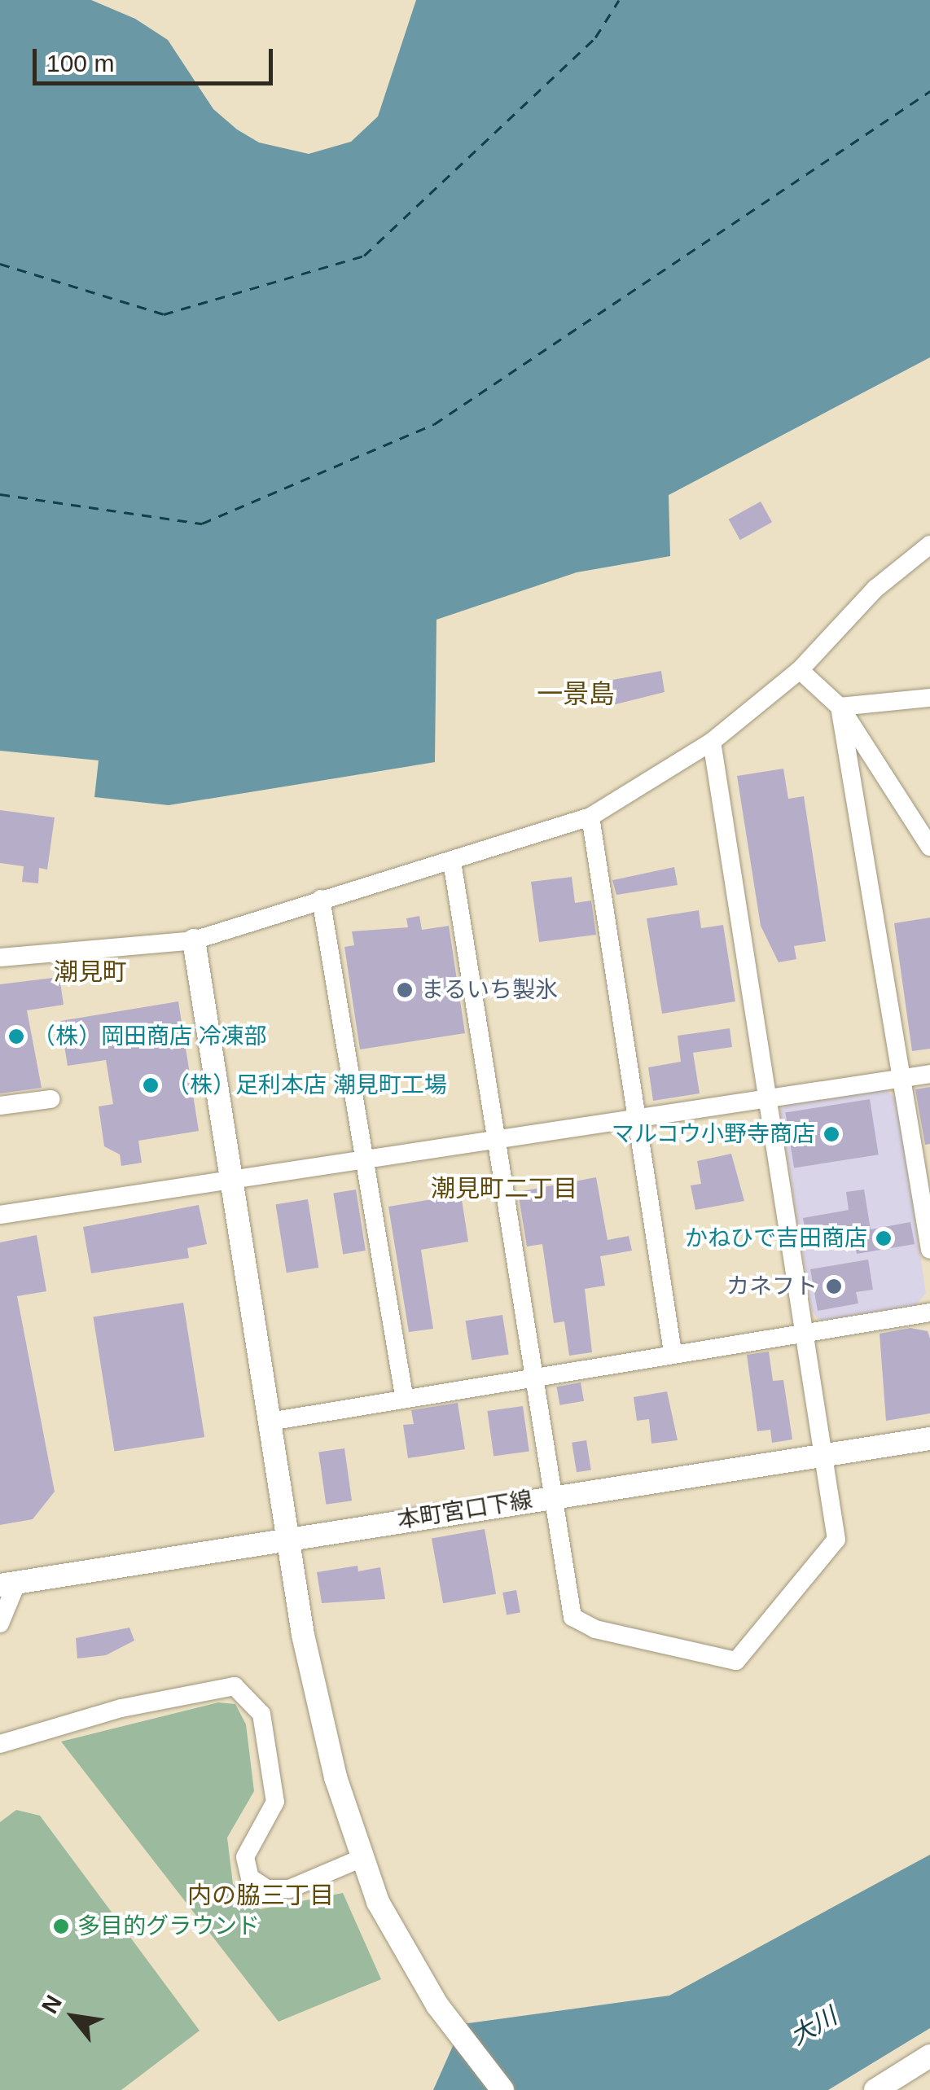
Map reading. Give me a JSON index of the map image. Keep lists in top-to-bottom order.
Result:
{
  "streets": {
    "street": ["本町宮口下線"]
  },
  "districts": [
    "一景島",
    "潮見町",
    "潮見町二丁目",
    "内の脇三丁目"
  ],
  "water": ["大川"],
  "places": [
    "まるいち製氷",
    "（株）岡田商店 冷凍部",
    "（株）足利本店 潮見町工場",
    "マルコウ小野寺商店",
    "かねひで吉田商店",
    "カネフト",
    "多目的グラウンド"
  ],
  "scale_bar": "100 m",
  "north": "top left"
}
